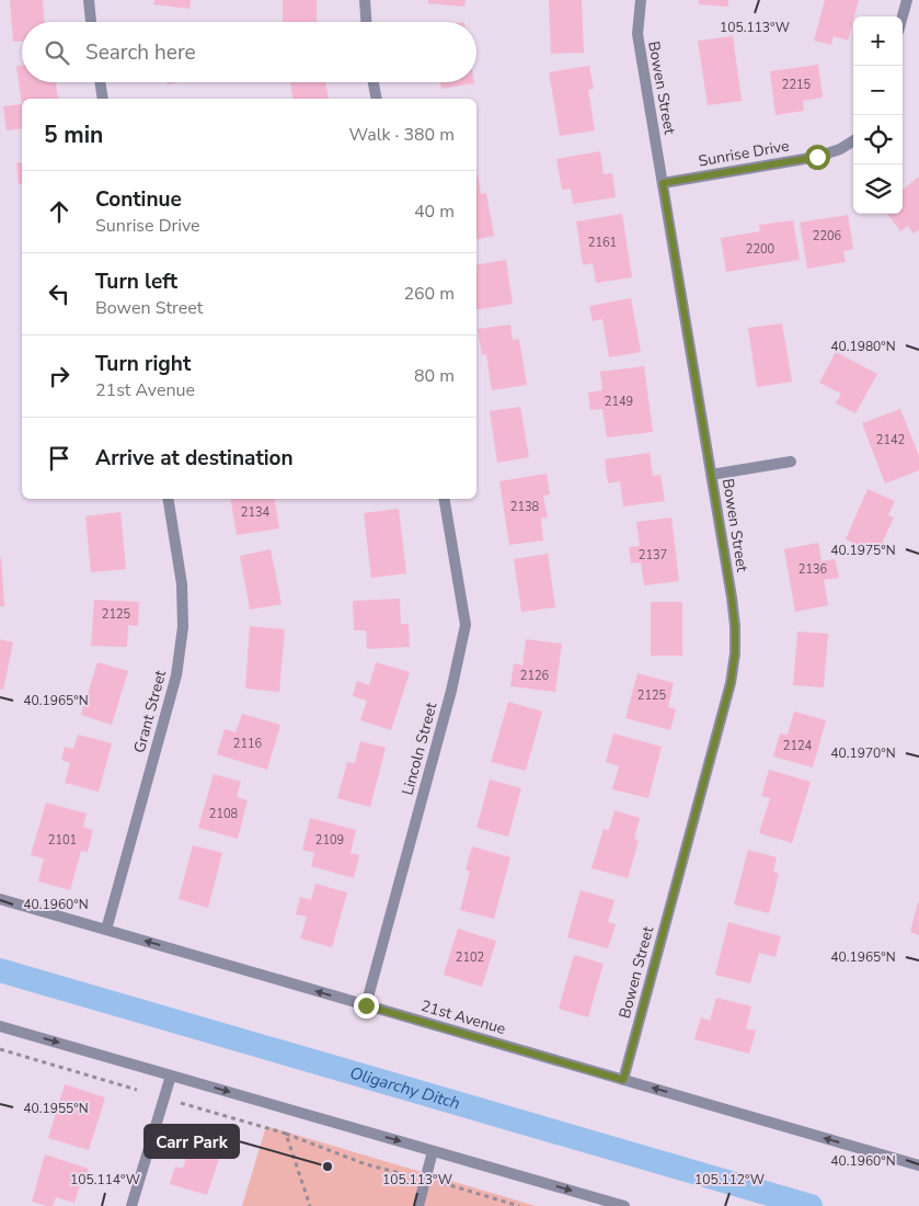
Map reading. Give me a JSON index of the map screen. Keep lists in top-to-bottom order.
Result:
{
  "streets": {
    "street": [
      "Bowen Street",
      "Sunrise Drive",
      "Grant Street",
      "Lincoln Street",
      "21st Avenue"
    ]
  },
  "crossings": [
    ["Bowen Street", "Sunrise Drive"],
    ["Bowen Street", "21st Avenue"],
    ["Grant Street", "21st Avenue"],
    ["Lincoln Street", "21st Avenue"]
  ],
  "one_way": ["21st Avenue"],
  "water": ["Oligarchy Ditch"],
  "places": ["Carr Park"],
  "house_numbers": [
    "2215",
    "2206",
    "2161",
    "2200",
    "2149",
    "2142",
    "2138",
    "2134",
    "2137",
    "2136",
    "2125",
    "2126",
    "2125",
    "2116",
    "2124",
    "2108",
    "2101",
    "2109",
    "2102"
  ],
  "page": {
    "map_buttons": ["+", "−"],
    "search": "Search here",
    "heading": ["5 min", "Walk · 380 m"],
    "list": [
      ["Continue", "Sunrise Drive", "40 m"],
      ["Turn left", "Bowen Street", "260 m"],
      ["Turn right", "21st Avenue", "80 m"],
      "Arrive at destination"
    ]
  },
  "coordinates": [
    "105.113°W",
    "40.1980°N",
    "40.1975°N",
    "40.1965°N",
    "40.1970°N",
    "40.1960°N",
    "40.1955°N",
    "105.114°W",
    "105.112°W"
  ]
}
